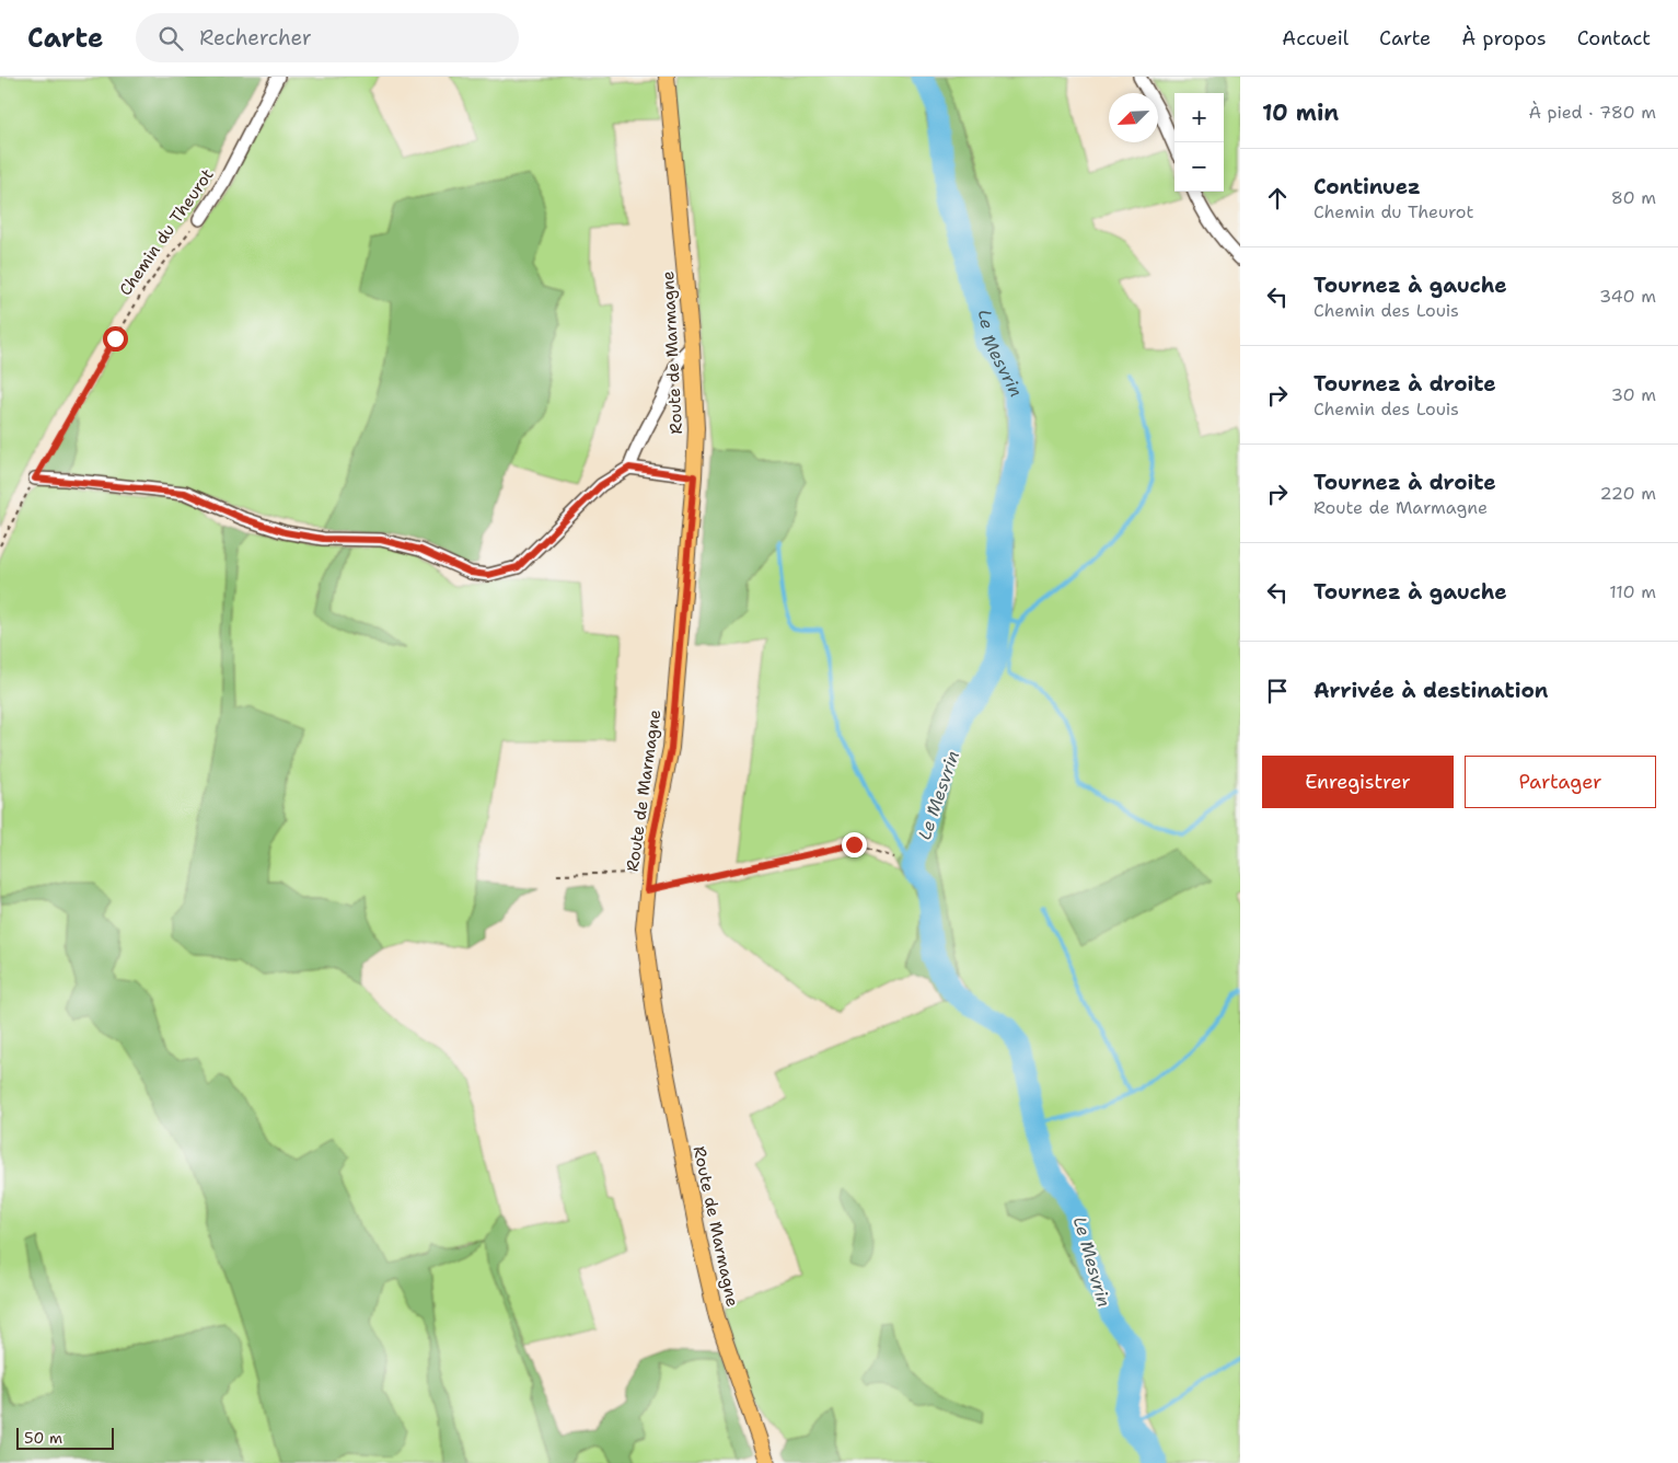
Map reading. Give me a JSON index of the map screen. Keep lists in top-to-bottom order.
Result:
{
  "streets": {
    "main road": ["Route de Marmagne"],
    "street": ["Chemin du Theurot"]
  },
  "water": ["Le Mesvrin"],
  "scale_bar": "50 m",
  "north": "bottom left",
  "page": {
    "header": "Carte",
    "search": "Rechercher",
    "nav": [
      "Accueil",
      "Carte",
      "À propos",
      "Contact"
    ],
    "heading": ["10 min", "À pied · 780 m"],
    "map_buttons": ["+", "−"],
    "list": [
      ["Continuez", "Chemin du Theurot", "80 m"],
      ["Tournez à gauche", "Chemin des Louis", "340 m"],
      ["Tournez à droite", "Chemin des Louis", "30 m"],
      ["Tournez à droite", "Route de Marmagne", "220 m"],
      ["Tournez à gauche", "110 m"],
      "Arrivée à destination"
    ],
    "buttons": ["Enregistrer", "Partager"],
    "scale": "50 m"
  }
}
